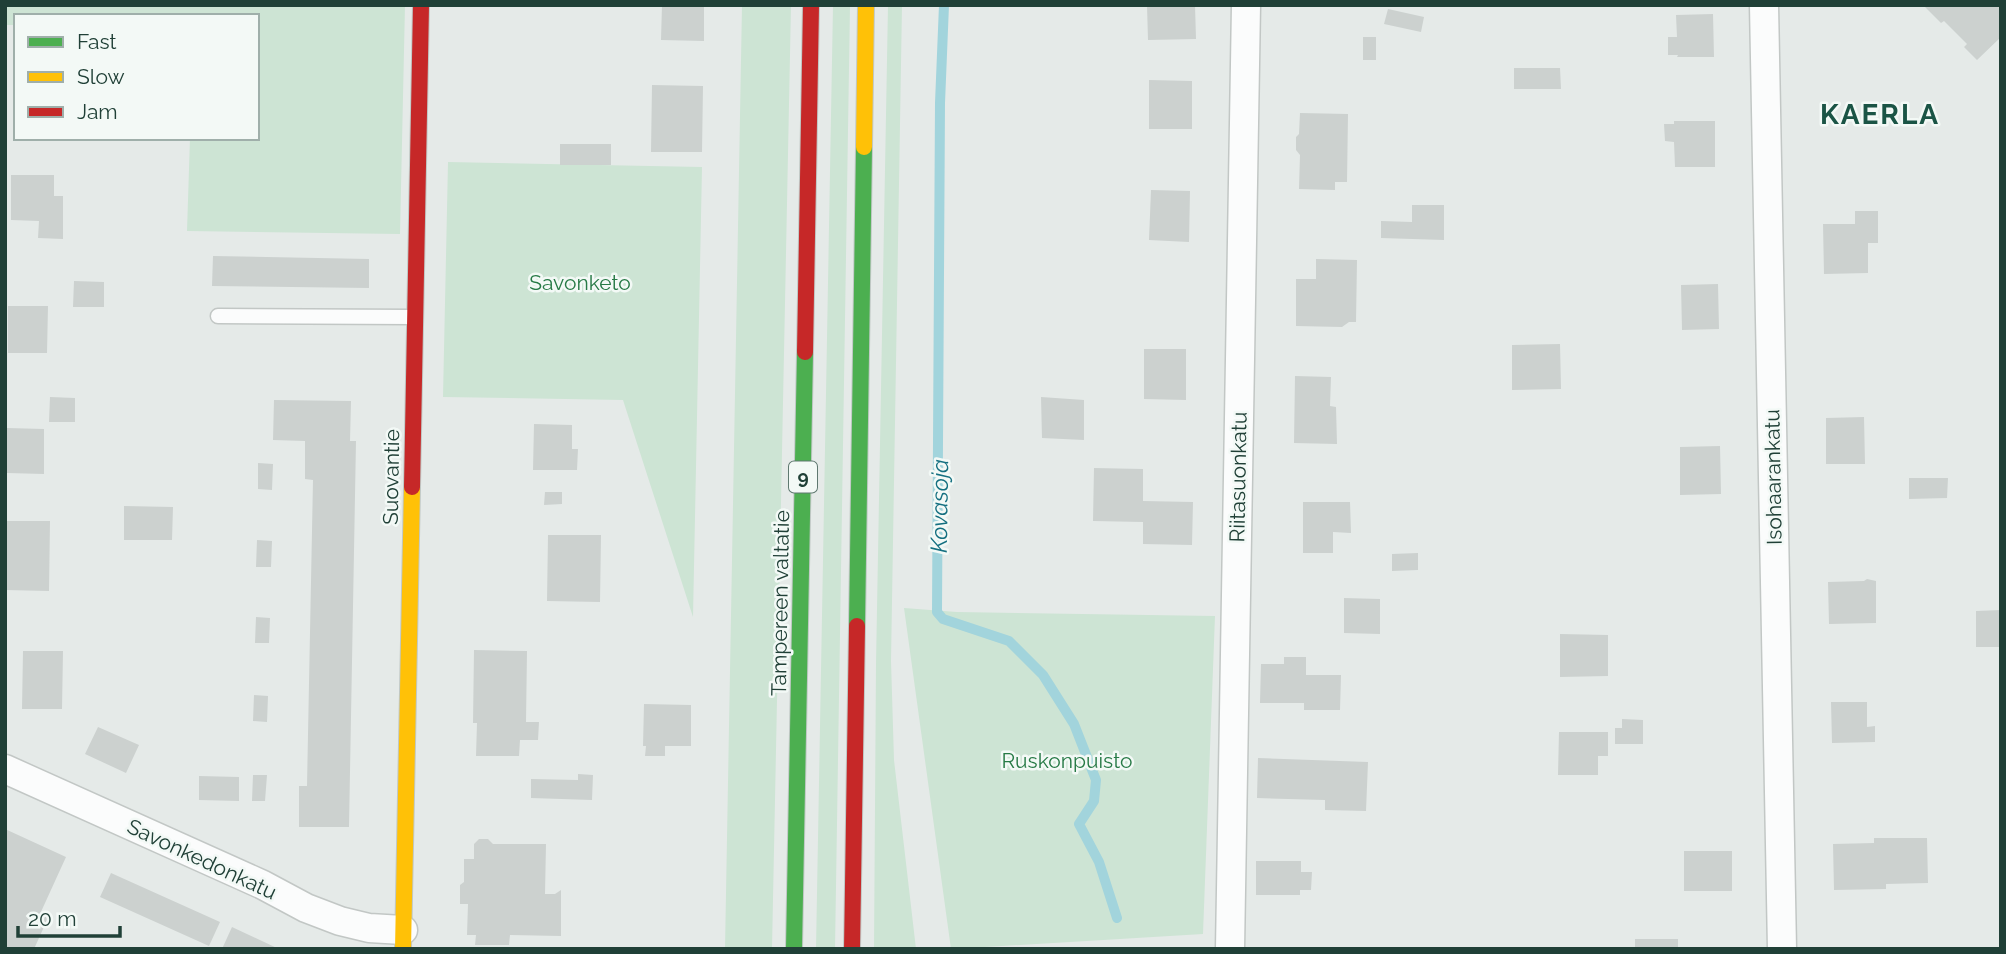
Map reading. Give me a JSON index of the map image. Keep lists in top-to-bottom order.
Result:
{
  "streets": {
    "main road": ["Suovantie", "9", "Tampereen valtatie"],
    "street": ["Riitasuonkatu", "Isohaarankatu", "Savonkedonkatu"]
  },
  "crossings": [
    ["Suovantie", "Savonkedonkatu"]
  ],
  "districts": ["KAERLA"],
  "water": ["Kovasoja"],
  "parks": ["Savonketo", "Ruskonpuisto"],
  "legend": ["Fast", "Slow", "Jam"],
  "scale_bar": "20 m"
}
